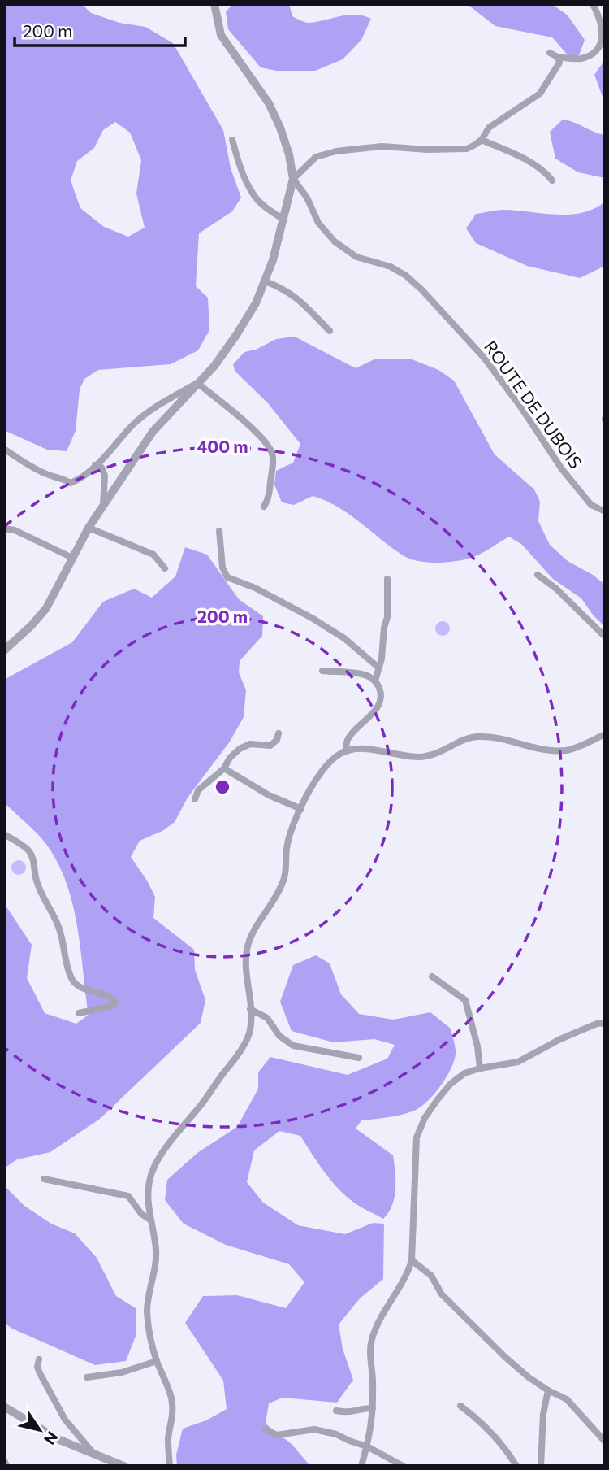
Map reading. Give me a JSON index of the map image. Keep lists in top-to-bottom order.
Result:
{
  "streets": {
    "street": ["ROUTE DE DUBOIS"]
  },
  "scale_bar": "200 m",
  "north": "bottom right",
  "rings": ["400 m", "200 m"]
}
